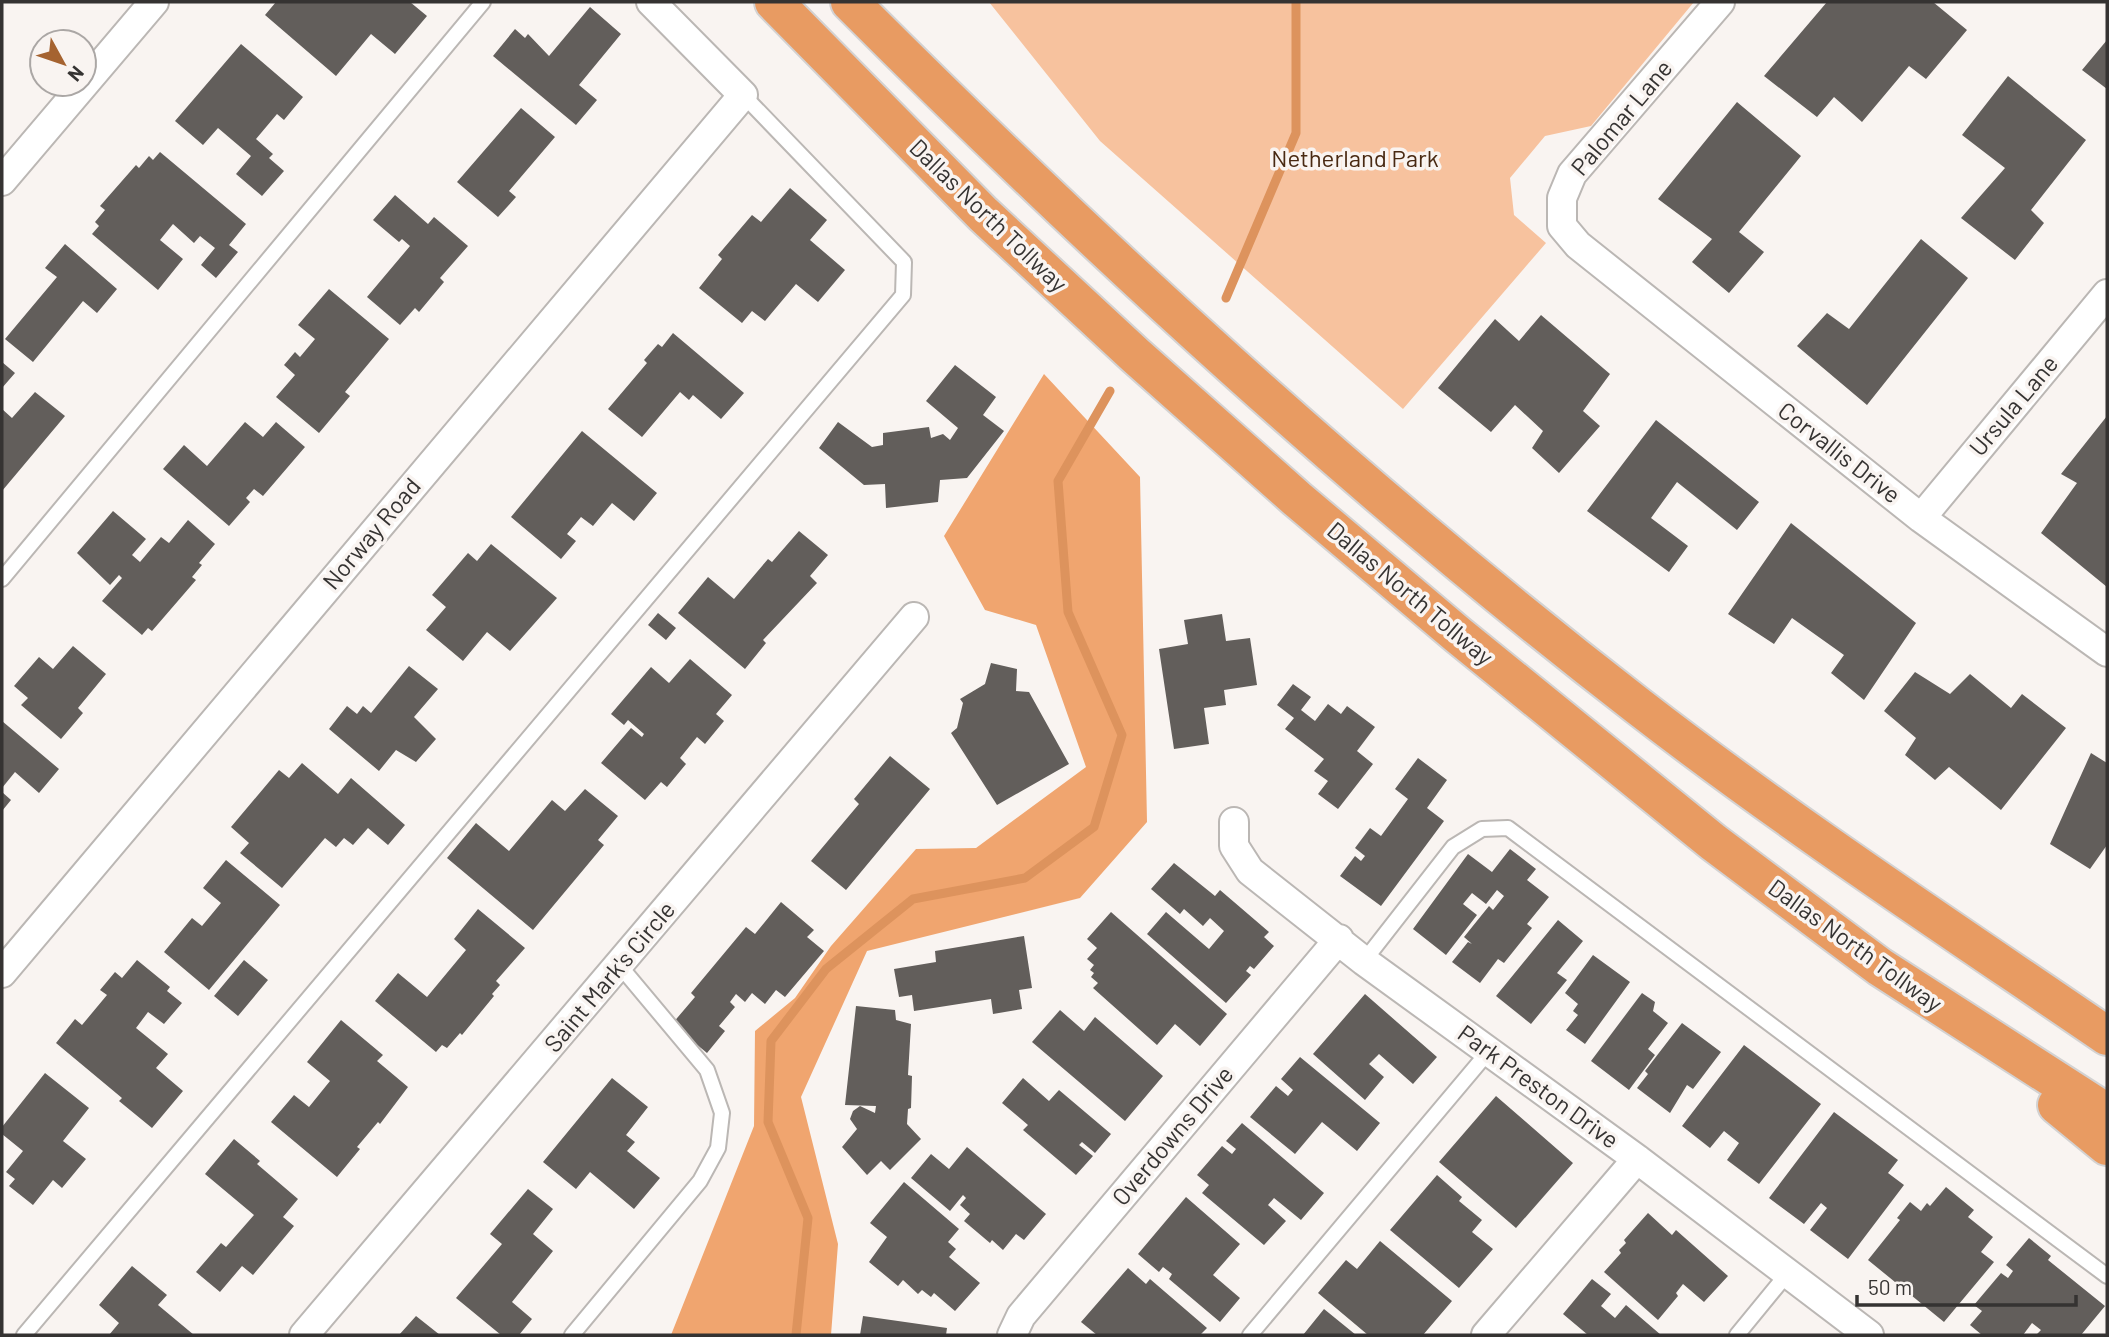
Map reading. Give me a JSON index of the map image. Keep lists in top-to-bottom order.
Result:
{
  "streets": {
    "highway": ["Dallas North Tollway"],
    "street": [
      "Palomar Lane",
      "Ursula Lane",
      "Corvallis Drive",
      "Norway Road",
      "Saint Mark's Circle",
      "Park Preston Drive",
      "Overdowns Drive"
    ]
  },
  "crossings": [
    ["Palomar Lane", "Corvallis Drive"],
    ["Ursula Lane", "Corvallis Drive"],
    ["Park Preston Drive", "Overdowns Drive"]
  ],
  "parks": ["Netherland Park"],
  "scale_bar": "50 m",
  "north": "bottom right"
}
